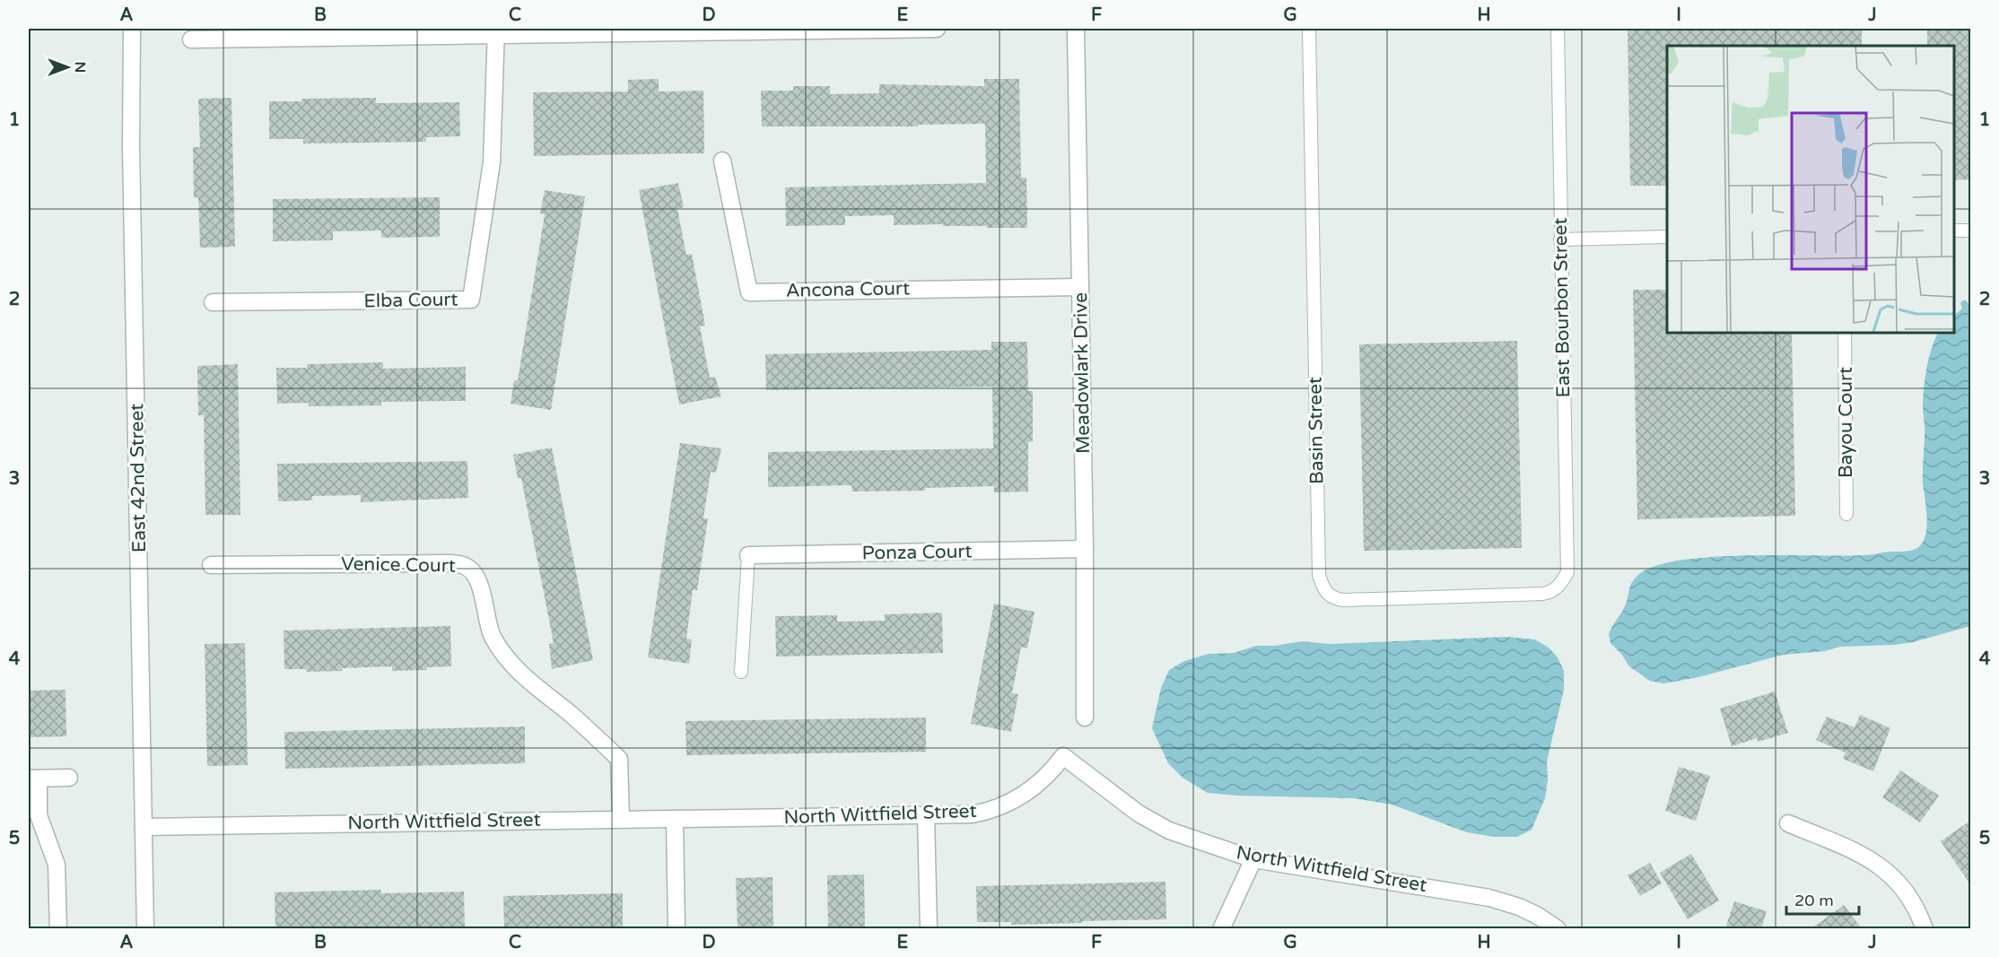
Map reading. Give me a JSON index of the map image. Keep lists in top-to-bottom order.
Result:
{
  "streets": {
    "street": [
      "Ancona Court",
      "Elba Court",
      "Meadowlark Drive",
      "East 42nd Street",
      "Ponza Court",
      "Venice Court",
      "North Wittfield Street"
    ],
    "lane": ["East Bourbon Street", "Bayou Court", "Basin Street"]
  },
  "crossings": [
    ["Ancona Court", "Meadowlark Drive"],
    ["East Bourbon Street", "Basin Street"],
    ["Meadowlark Drive", "Ponza Court"],
    ["East 42nd Street", "North Wittfield Street"],
    ["Venice Court", "North Wittfield Street"]
  ],
  "scale_bar": "20 m",
  "north": "right",
  "grid": {
    "columns": [
      "A",
      "B",
      "C",
      "D",
      "E",
      "F",
      "G",
      "H",
      "I",
      "J"
    ],
    "rows": [
      "1",
      "2",
      "3",
      "4",
      "5"
    ]
  }
}
